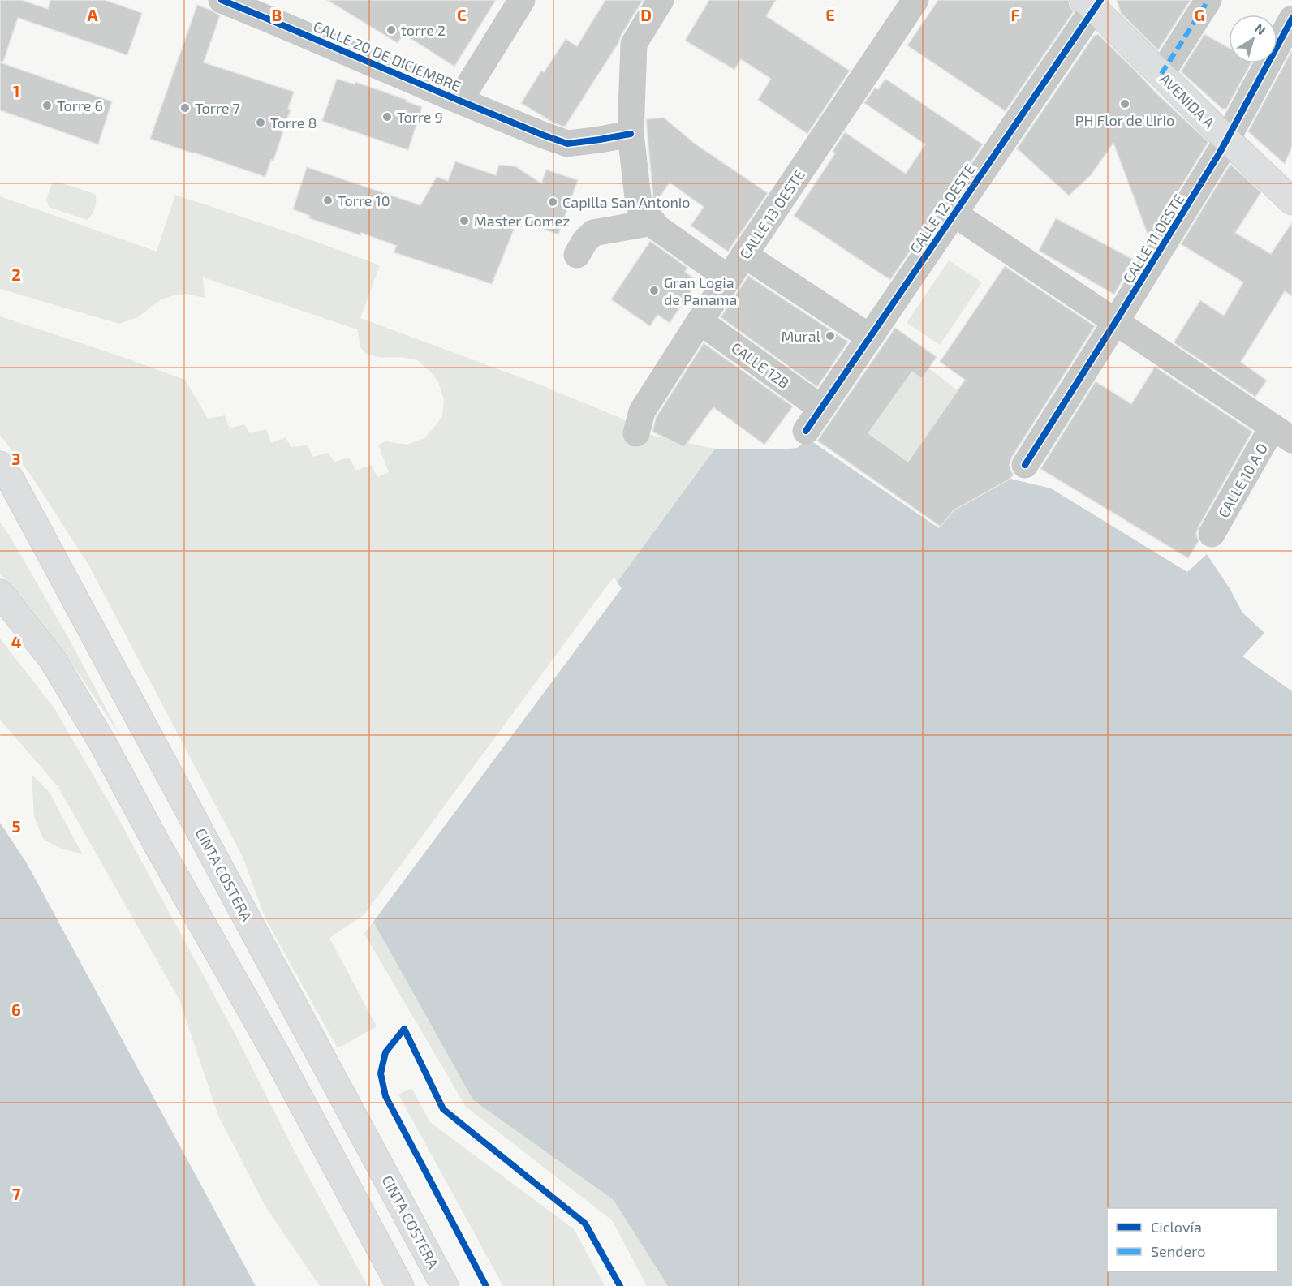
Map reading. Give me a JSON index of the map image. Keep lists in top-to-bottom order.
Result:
{
  "streets": {
    "main road": ["AVENIDA A", "CINTA COSTERA"],
    "street": [
      "CALLE 20 DE DICIEMBRE",
      "CALLE 12 OESTE",
      "CALLE 13 OESTE",
      "CALLE 11 OESTE",
      "CALLE 12B",
      "CALLE 10 A O"
    ]
  },
  "crossings": [
    ["AVENIDA A", "CALLE 12 OESTE"],
    ["AVENIDA A", "CALLE 11 OESTE"],
    ["CALLE 12 OESTE", "CALLE 12B"],
    ["CALLE 13 OESTE", "CALLE 12B"]
  ],
  "places": [
    "torre 2",
    "PH Flor de Lirio",
    "Torre 6",
    "Torre 7",
    "Torre 9",
    "Torre 8",
    "Torre 10",
    "Capilla San Antonio",
    "Master Gomez",
    "Gran Logia de Panama",
    "Mural"
  ],
  "legend": ["Ciclovía", "Sendero"],
  "north": "top right",
  "grid": {
    "columns": [
      "A",
      "B",
      "C",
      "D",
      "E",
      "F",
      "G"
    ],
    "rows": [
      "1",
      "2",
      "3",
      "4",
      "5",
      "6",
      "7"
    ]
  }
}
